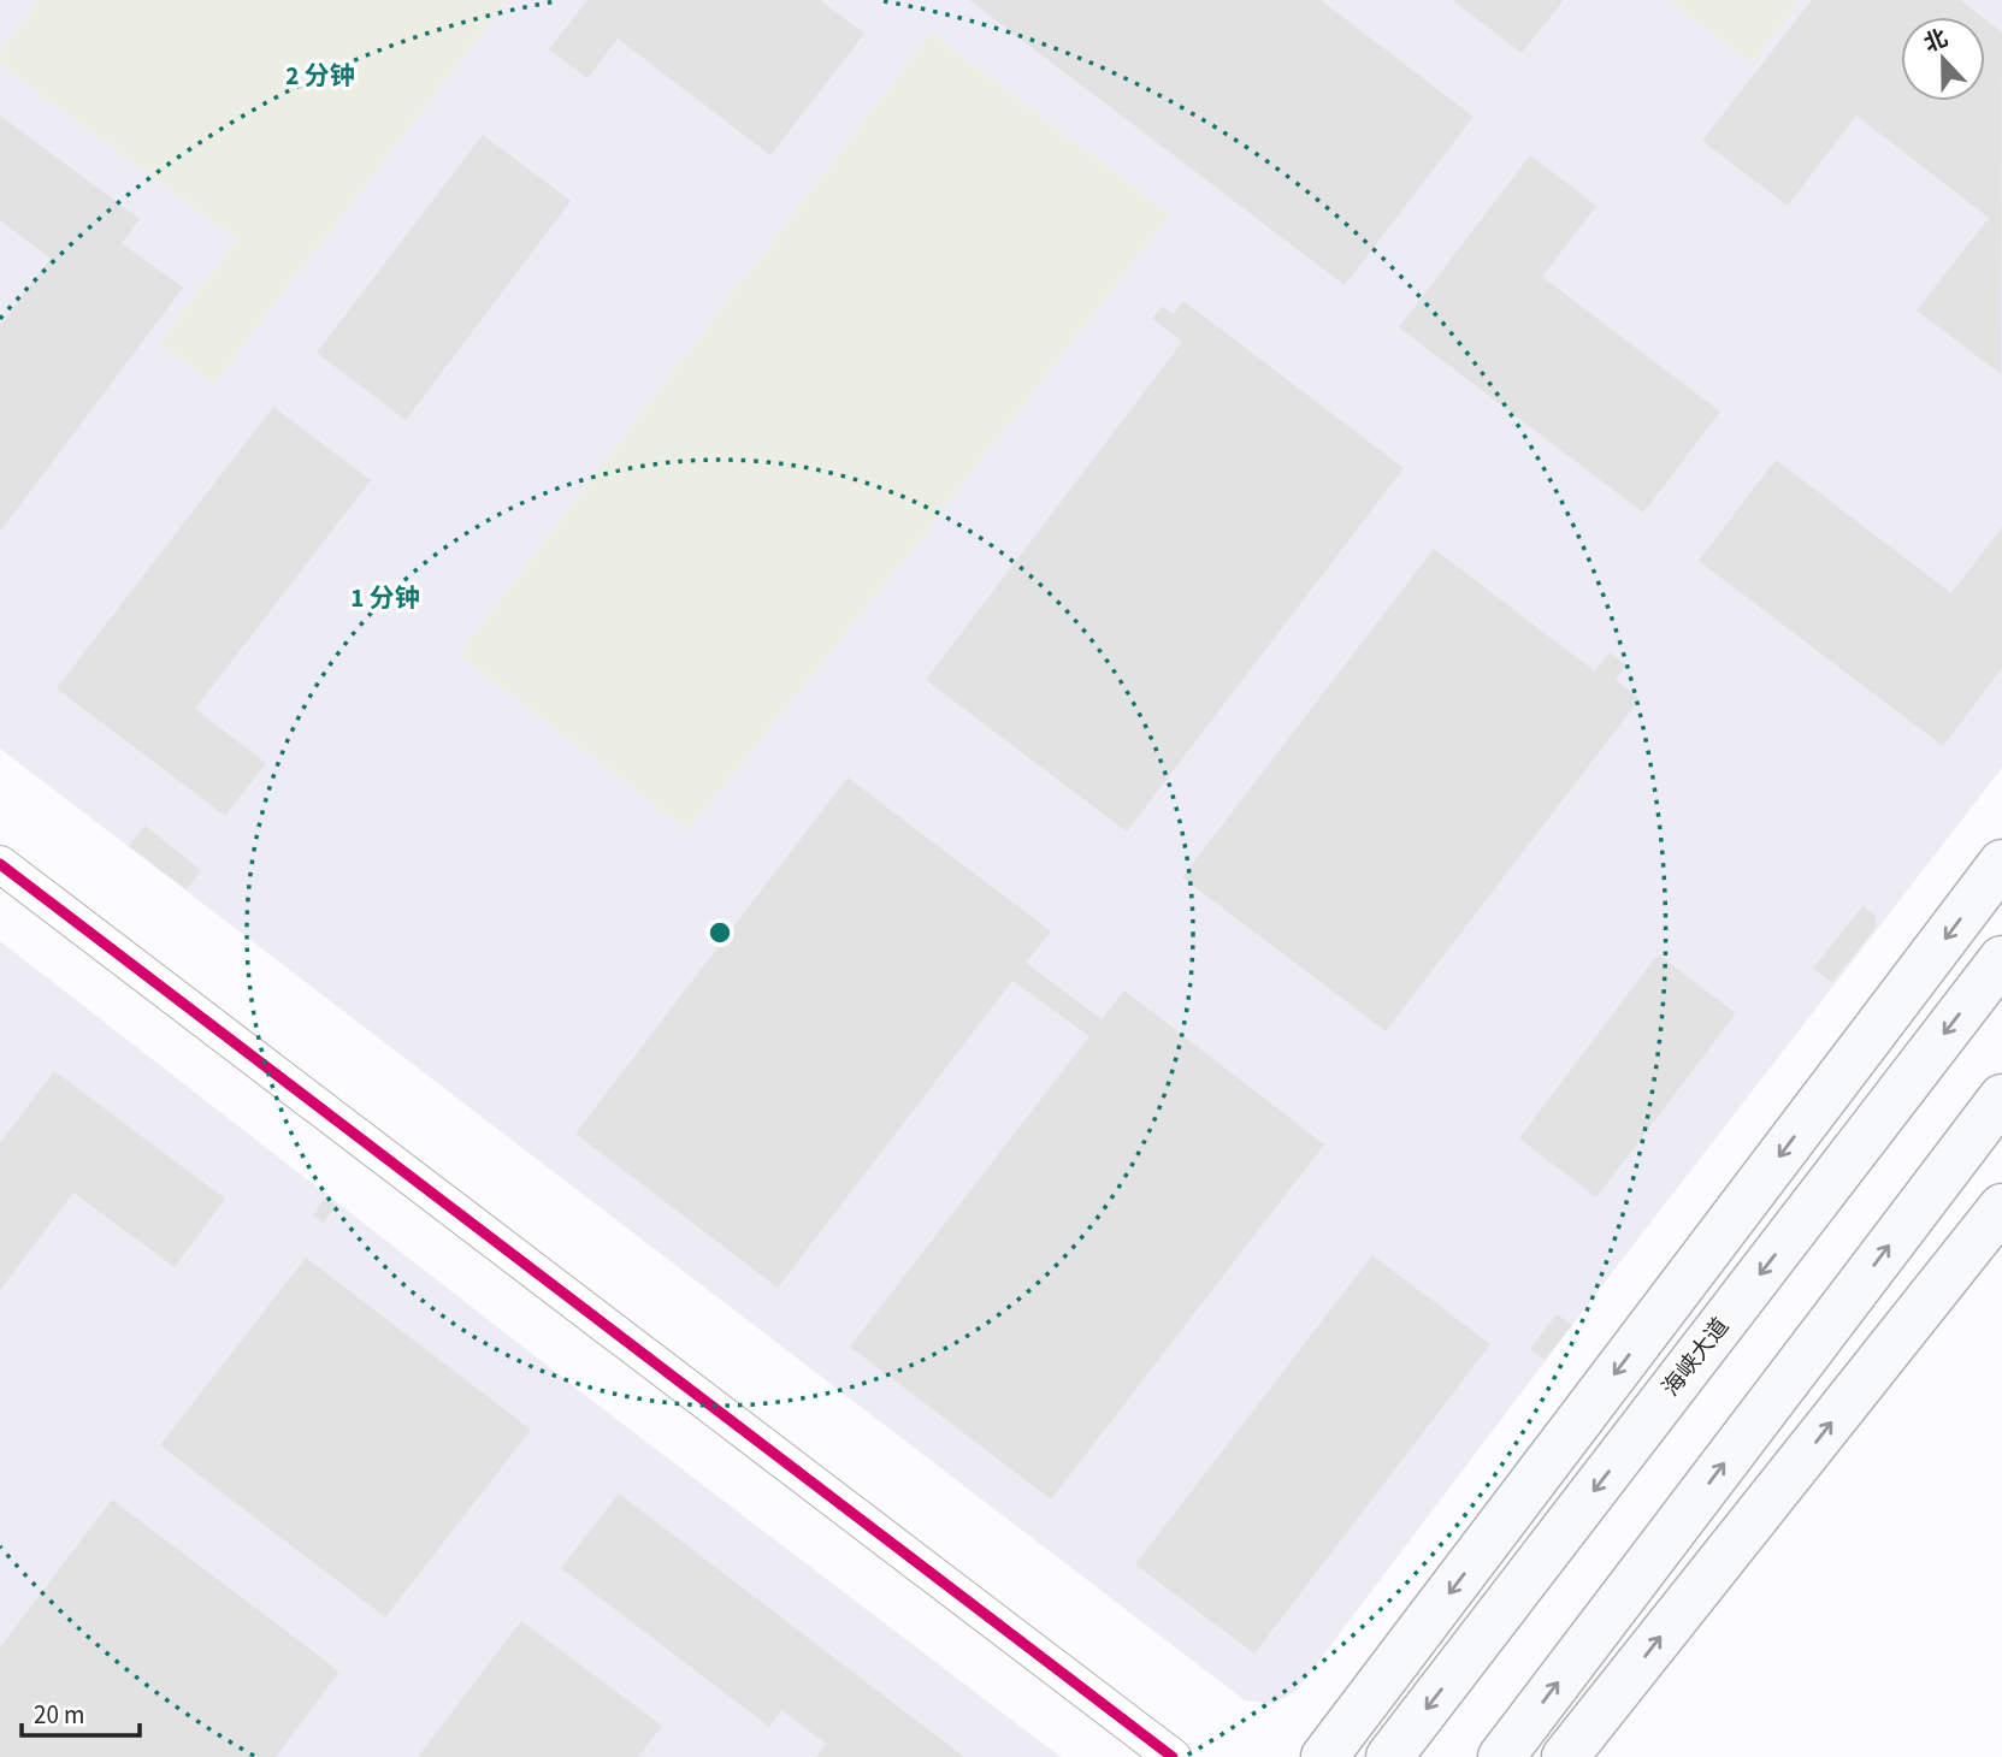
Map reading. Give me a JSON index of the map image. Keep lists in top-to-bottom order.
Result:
{
  "streets": {
    "main road": ["海峡大道"]
  },
  "scale_bar": "20 m",
  "north": "top",
  "rings": ["2 分钟", "1 分钟"]
}
